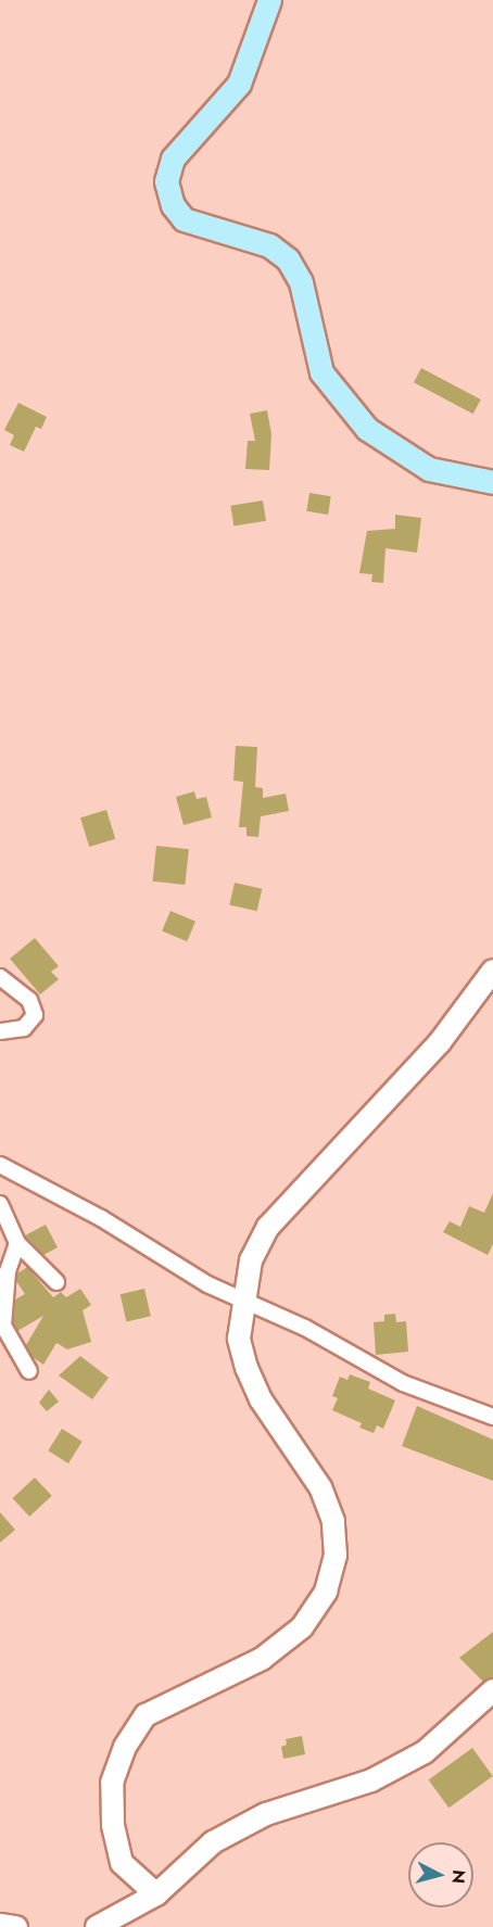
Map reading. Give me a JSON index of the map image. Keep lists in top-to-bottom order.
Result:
{
  "north": "right"
}
